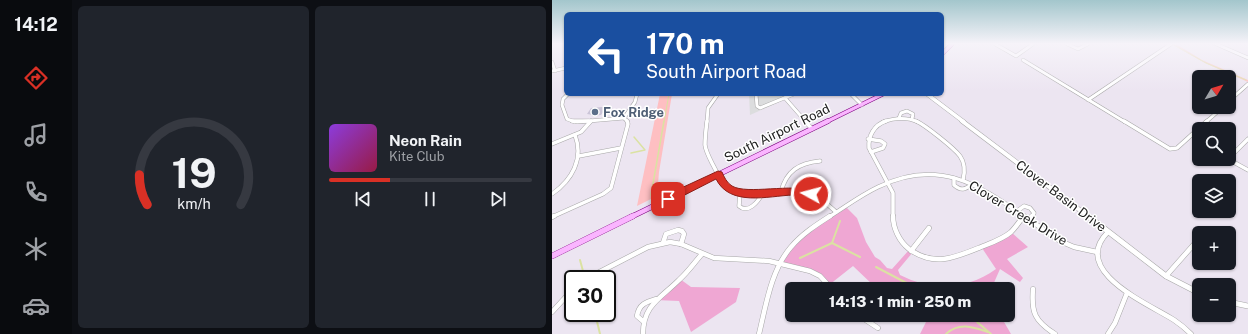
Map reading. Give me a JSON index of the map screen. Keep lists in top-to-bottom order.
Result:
{
  "streets": {
    "main road": ["South Airport Road"],
    "street": ["Clover Basin Drive", "Clover Creek Drive"]
  },
  "places": ["Fox Ridge"],
  "north": "top right",
  "page": {
    "tabs": "14:12",
    "turn": ["170 m", "South Airport Road"],
    "map_buttons": ["+", "−"],
    "song": ["Neon Rain", "Kite Club"],
    "limit": "30",
    "trip": "14:13 · 1 min · 250 m",
    "gauge": ["19", "km/h"]
  }
}
